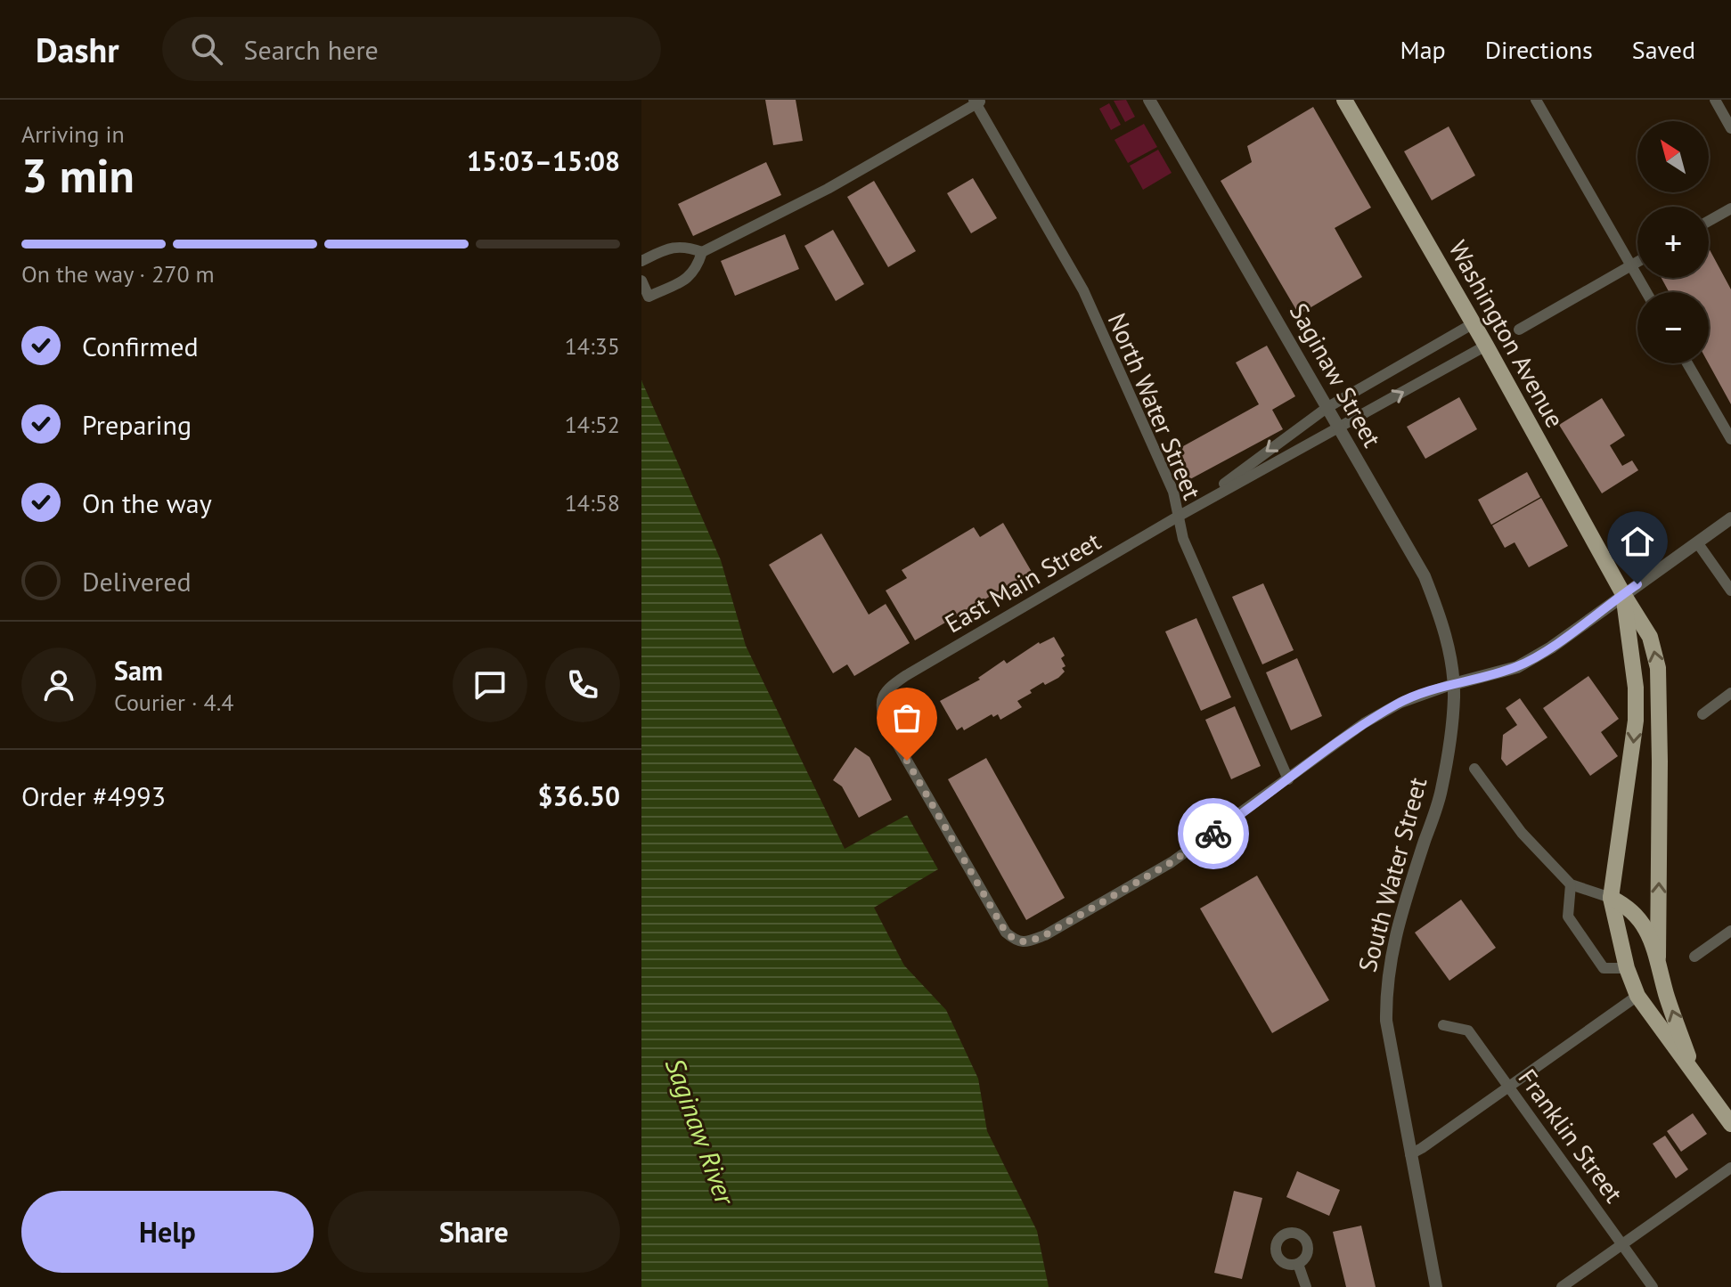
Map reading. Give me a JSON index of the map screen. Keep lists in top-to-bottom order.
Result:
{
  "streets": {
    "main road": ["Washington Avenue"],
    "street": [
      "Saginaw Street",
      "North Water Street",
      "East Main Street",
      "South Water Street",
      "Franklin Street"
    ]
  },
  "crossings": [
    ["Washington Avenue", "East Main Street"],
    ["Saginaw Street", "East Main Street"],
    ["Saginaw Street", "South Water Street"],
    ["North Water Street", "East Main Street"]
  ],
  "water": ["Saginaw River"],
  "north": "top left",
  "page": {
    "header": "Dashr",
    "search": "Search here",
    "nav": ["Map", "Directions", "Saved"],
    "heading": ["3 min", "Arriving in", "15:03–15:08"],
    "panel": [
      "Sam",
      "Courier · 4.4",
      "Order #4993",
      "$36.50"
    ],
    "map_buttons": ["+", "−"],
    "bar": "On the way · 270 m",
    "list": [
      ["Confirmed", "14:35"],
      ["Preparing", "14:52"],
      ["On the way", "14:58"],
      "Delivered"
    ],
    "buttons": ["Help", "Share"]
  }
}
